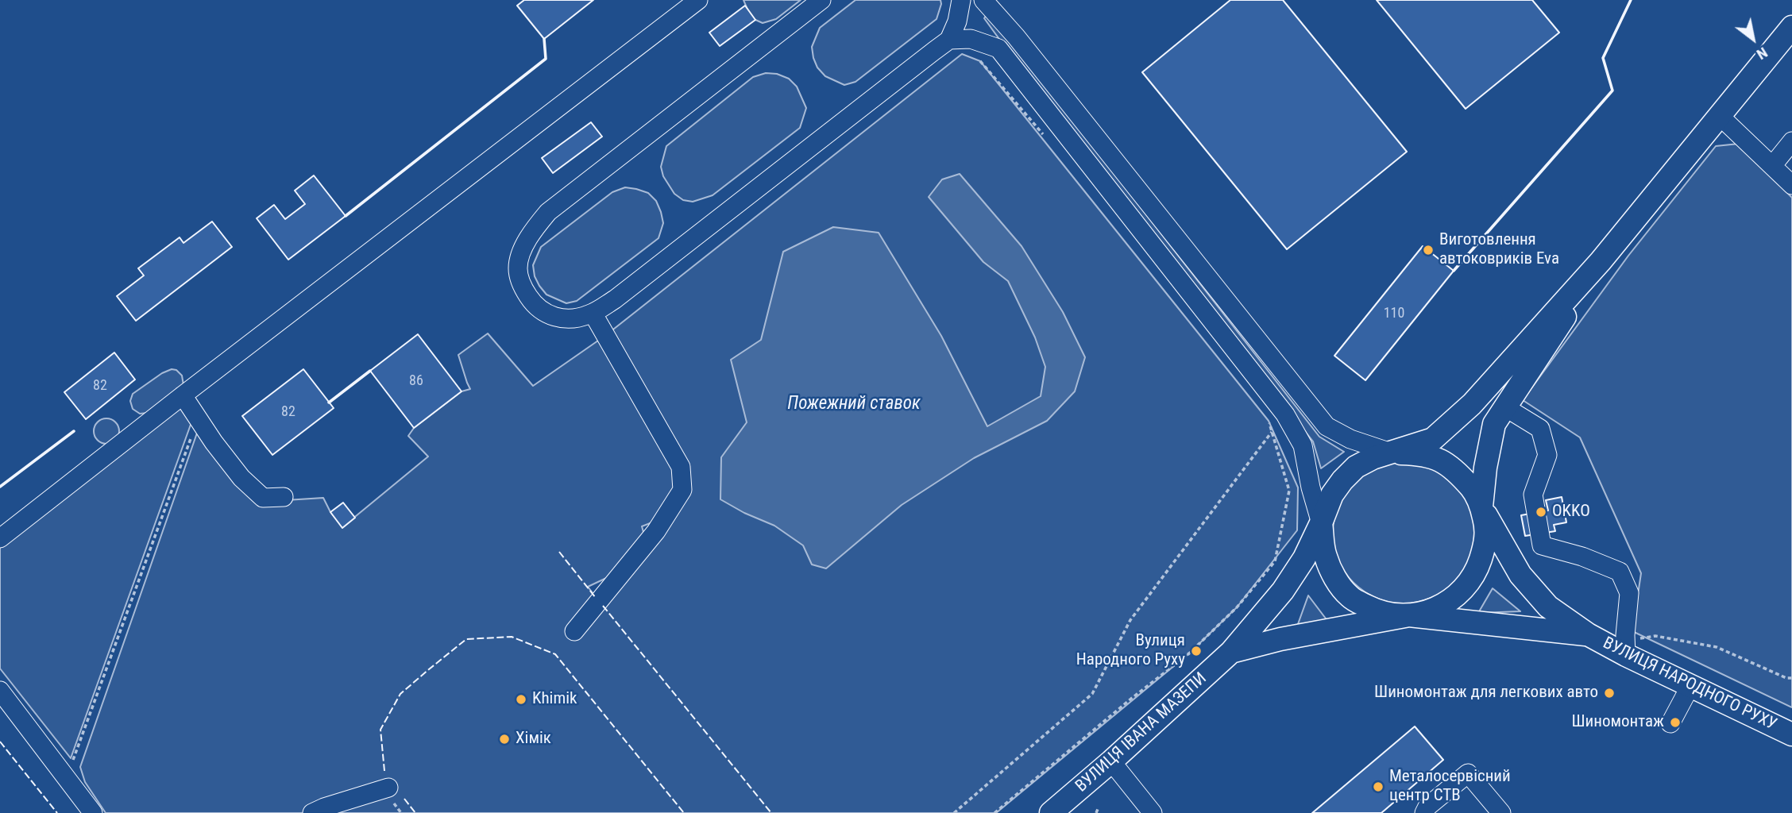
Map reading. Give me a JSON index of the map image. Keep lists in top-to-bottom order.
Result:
{
  "streets": {
    "main road": ["ВУЛИЦЯ НАРОДНОГО РУХУ", "ВУЛИЦЯ ІВАНА МАЗЕПИ"]
  },
  "crossings": [
    ["ВУЛИЦЯ НАРОДНОГО РУХУ", "ВУЛИЦЯ ІВАНА МАЗЕПИ"]
  ],
  "water": ["Пожежний ставок"],
  "places": [
    "Виготовлення автоковриків Eva",
    "OKKO",
    "Вулиця Народного Руху",
    "Шиномонтаж для легкових авто",
    "Khimik",
    "Шиномонтаж",
    "Хімік",
    "Металосервісний центр СТВ"
  ],
  "house_numbers": [
    "110",
    "86",
    "82",
    "82"
  ],
  "north": "bottom right"
}
